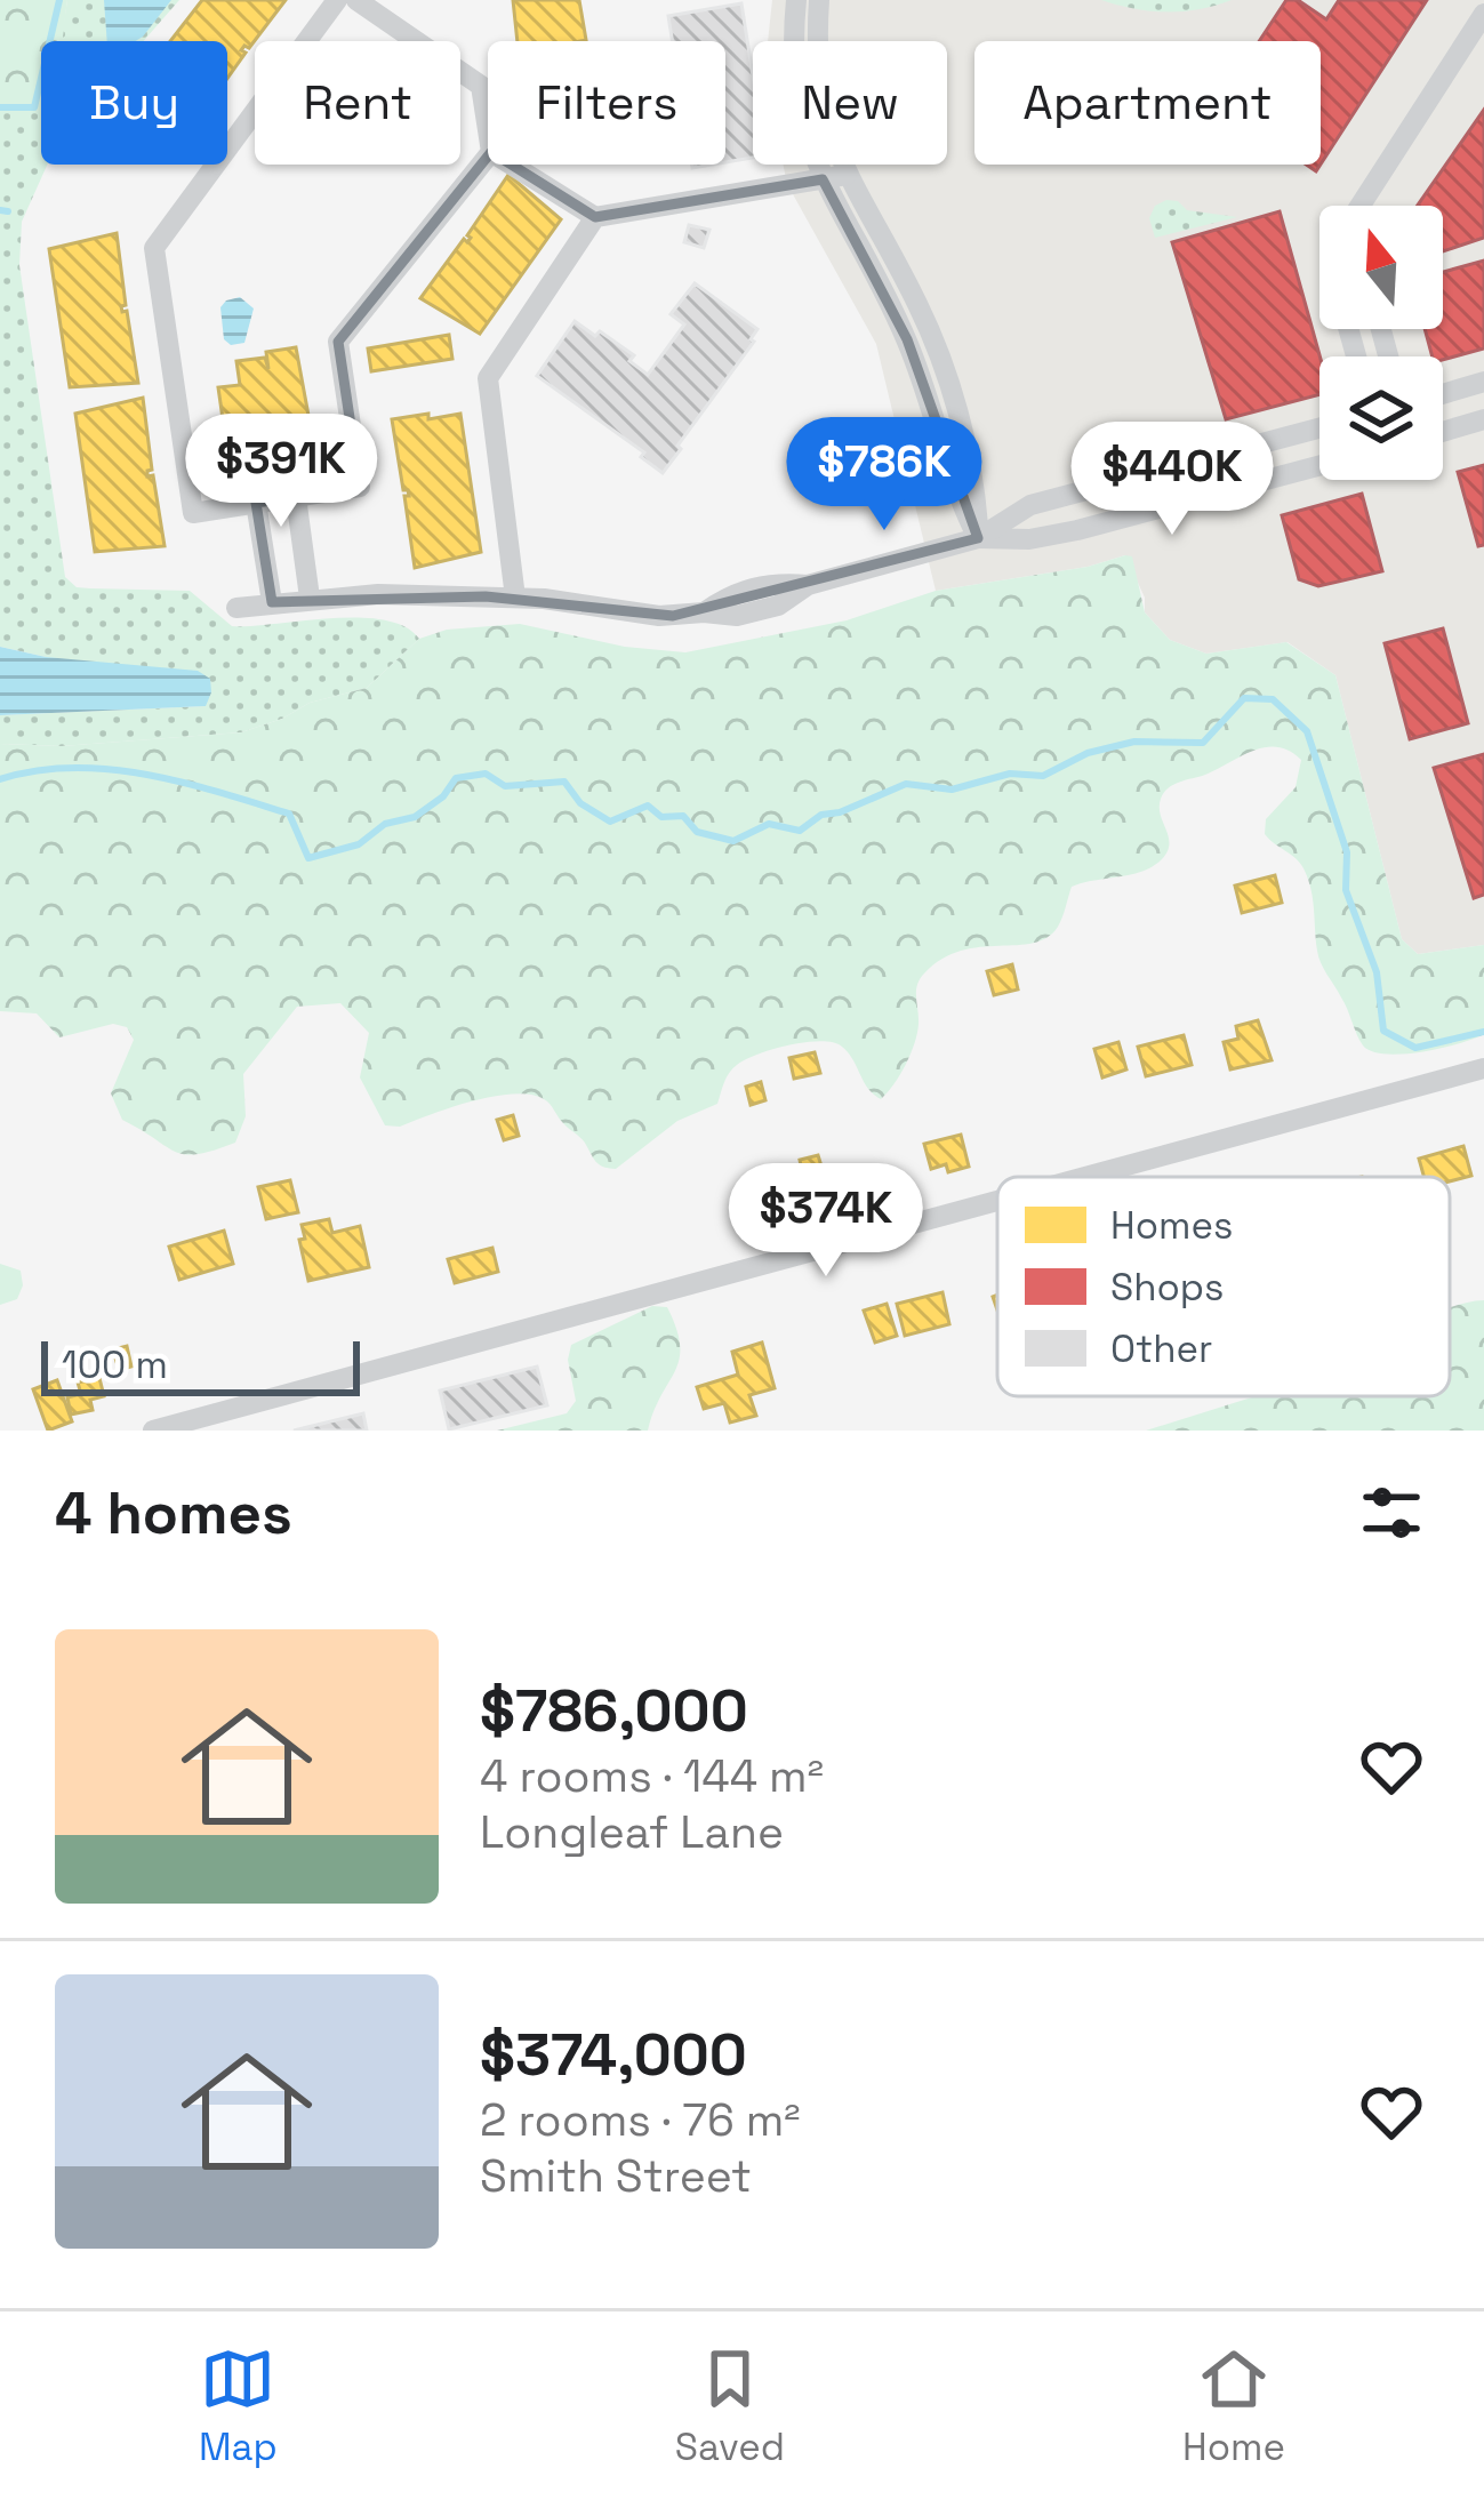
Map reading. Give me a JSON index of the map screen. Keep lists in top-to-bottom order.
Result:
{
  "legend": ["Homes", "Shops", "Other"],
  "scale_bar": "100 m",
  "north": "top",
  "page": {
    "chip": [
      "Buy",
      "Rent",
      "Filters",
      "New",
      "Apartment"
    ],
    "price": [
      "$391K",
      "$786K",
      "$440K",
      "$374K"
    ],
    "scale": "100 m",
    "heading": "4 homes",
    "list": [
      {
        "name": "$786,000",
        "note": "4 rooms · 144 m² · Longleaf Lane"
      },
      {
        "name": "$374,000",
        "note": "2 rooms · 76 m² · Smith Street"
      }
    ],
    "tabs": ["Map", "Saved", "Home"]
  }
}
